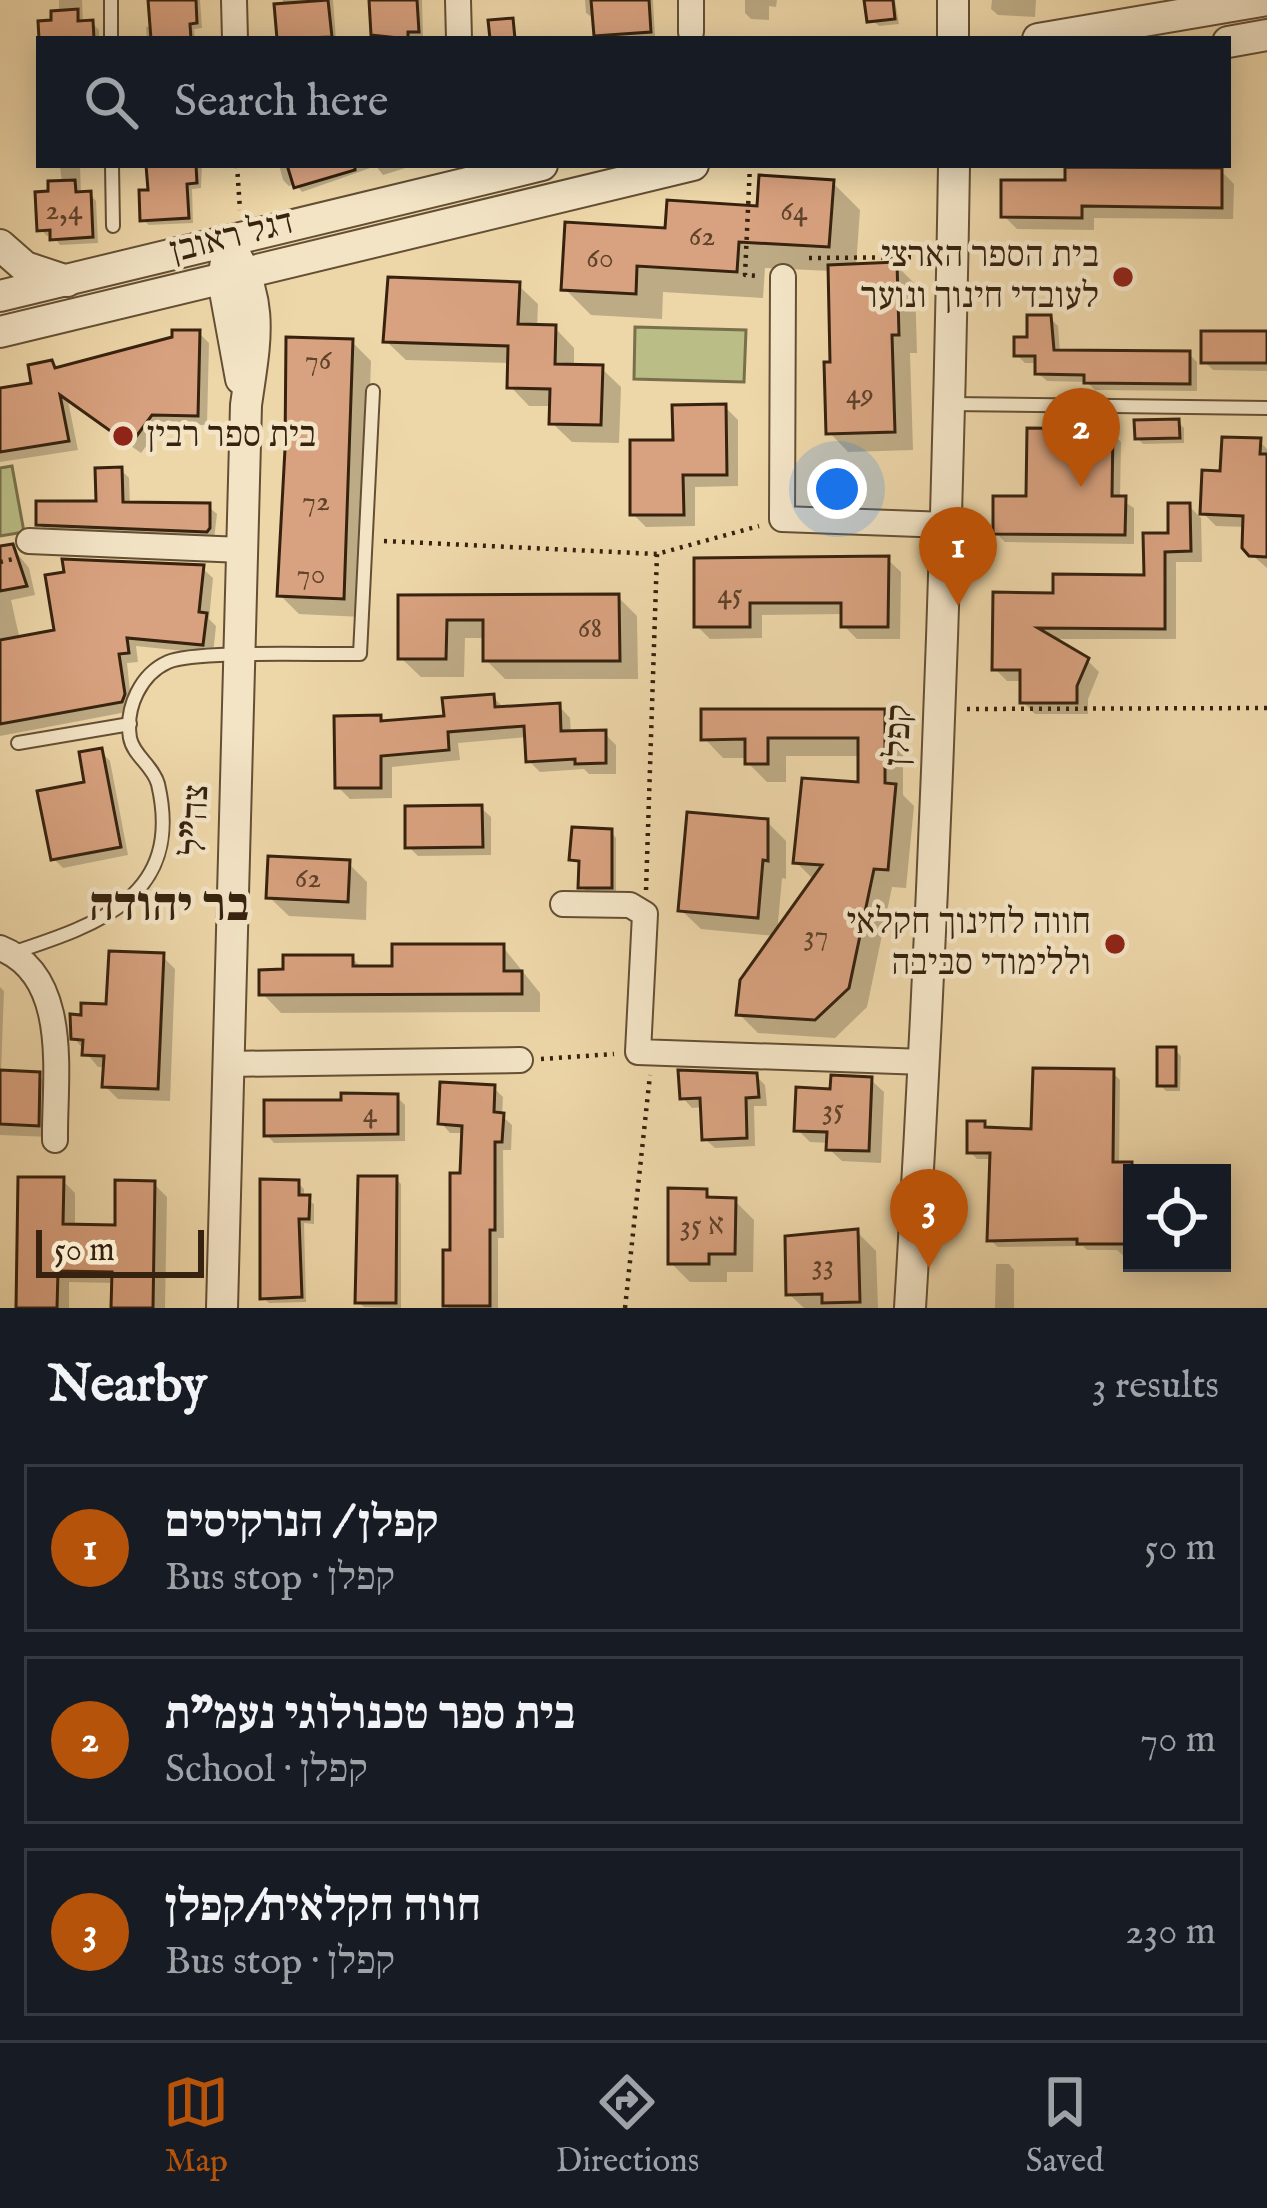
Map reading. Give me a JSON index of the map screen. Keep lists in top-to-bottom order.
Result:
{
  "streets": {
    "street": ["דגל ראובן", "קפלן", "צה\"ל"]
  },
  "crossings": [
    ["דגל ראובן", "צה\"ל"]
  ],
  "districts": ["בר יהודה"],
  "places": ["בית הספר הארצי לעובדי חינוך ונוער", "בית ספר רבין", "חווה לחינוך חקלאי וללימודי סביבה"],
  "house_numbers": [
    "2,4",
    "64",
    "62",
    "60",
    "76",
    "49",
    "72",
    "70",
    "45",
    "68",
    "62",
    "37",
    "35",
    "4",
    "35 א",
    "33"
  ],
  "scale_bar": "50 m",
  "page": {
    "search": "Search here",
    "pins": ["2", "1", "3"],
    "scale": "50 m",
    "heading": ["Nearby", "3 results"],
    "list": [
      {
        "mark": "1",
        "name": "קפלן / הנרקיסים",
        "note": "Bus stop · קפלן",
        "value": "50 m"
      },
      {
        "mark": "2",
        "name": "בית ספר טכנולוגי נעמ\"ת",
        "note": "School · קפלן",
        "value": "70 m"
      },
      {
        "mark": "3",
        "name": "חווה חקלאית/קפלן",
        "note": "Bus stop · קפלן",
        "value": "230 m"
      }
    ],
    "nav": ["Map", "Directions", "Saved"]
  }
}
